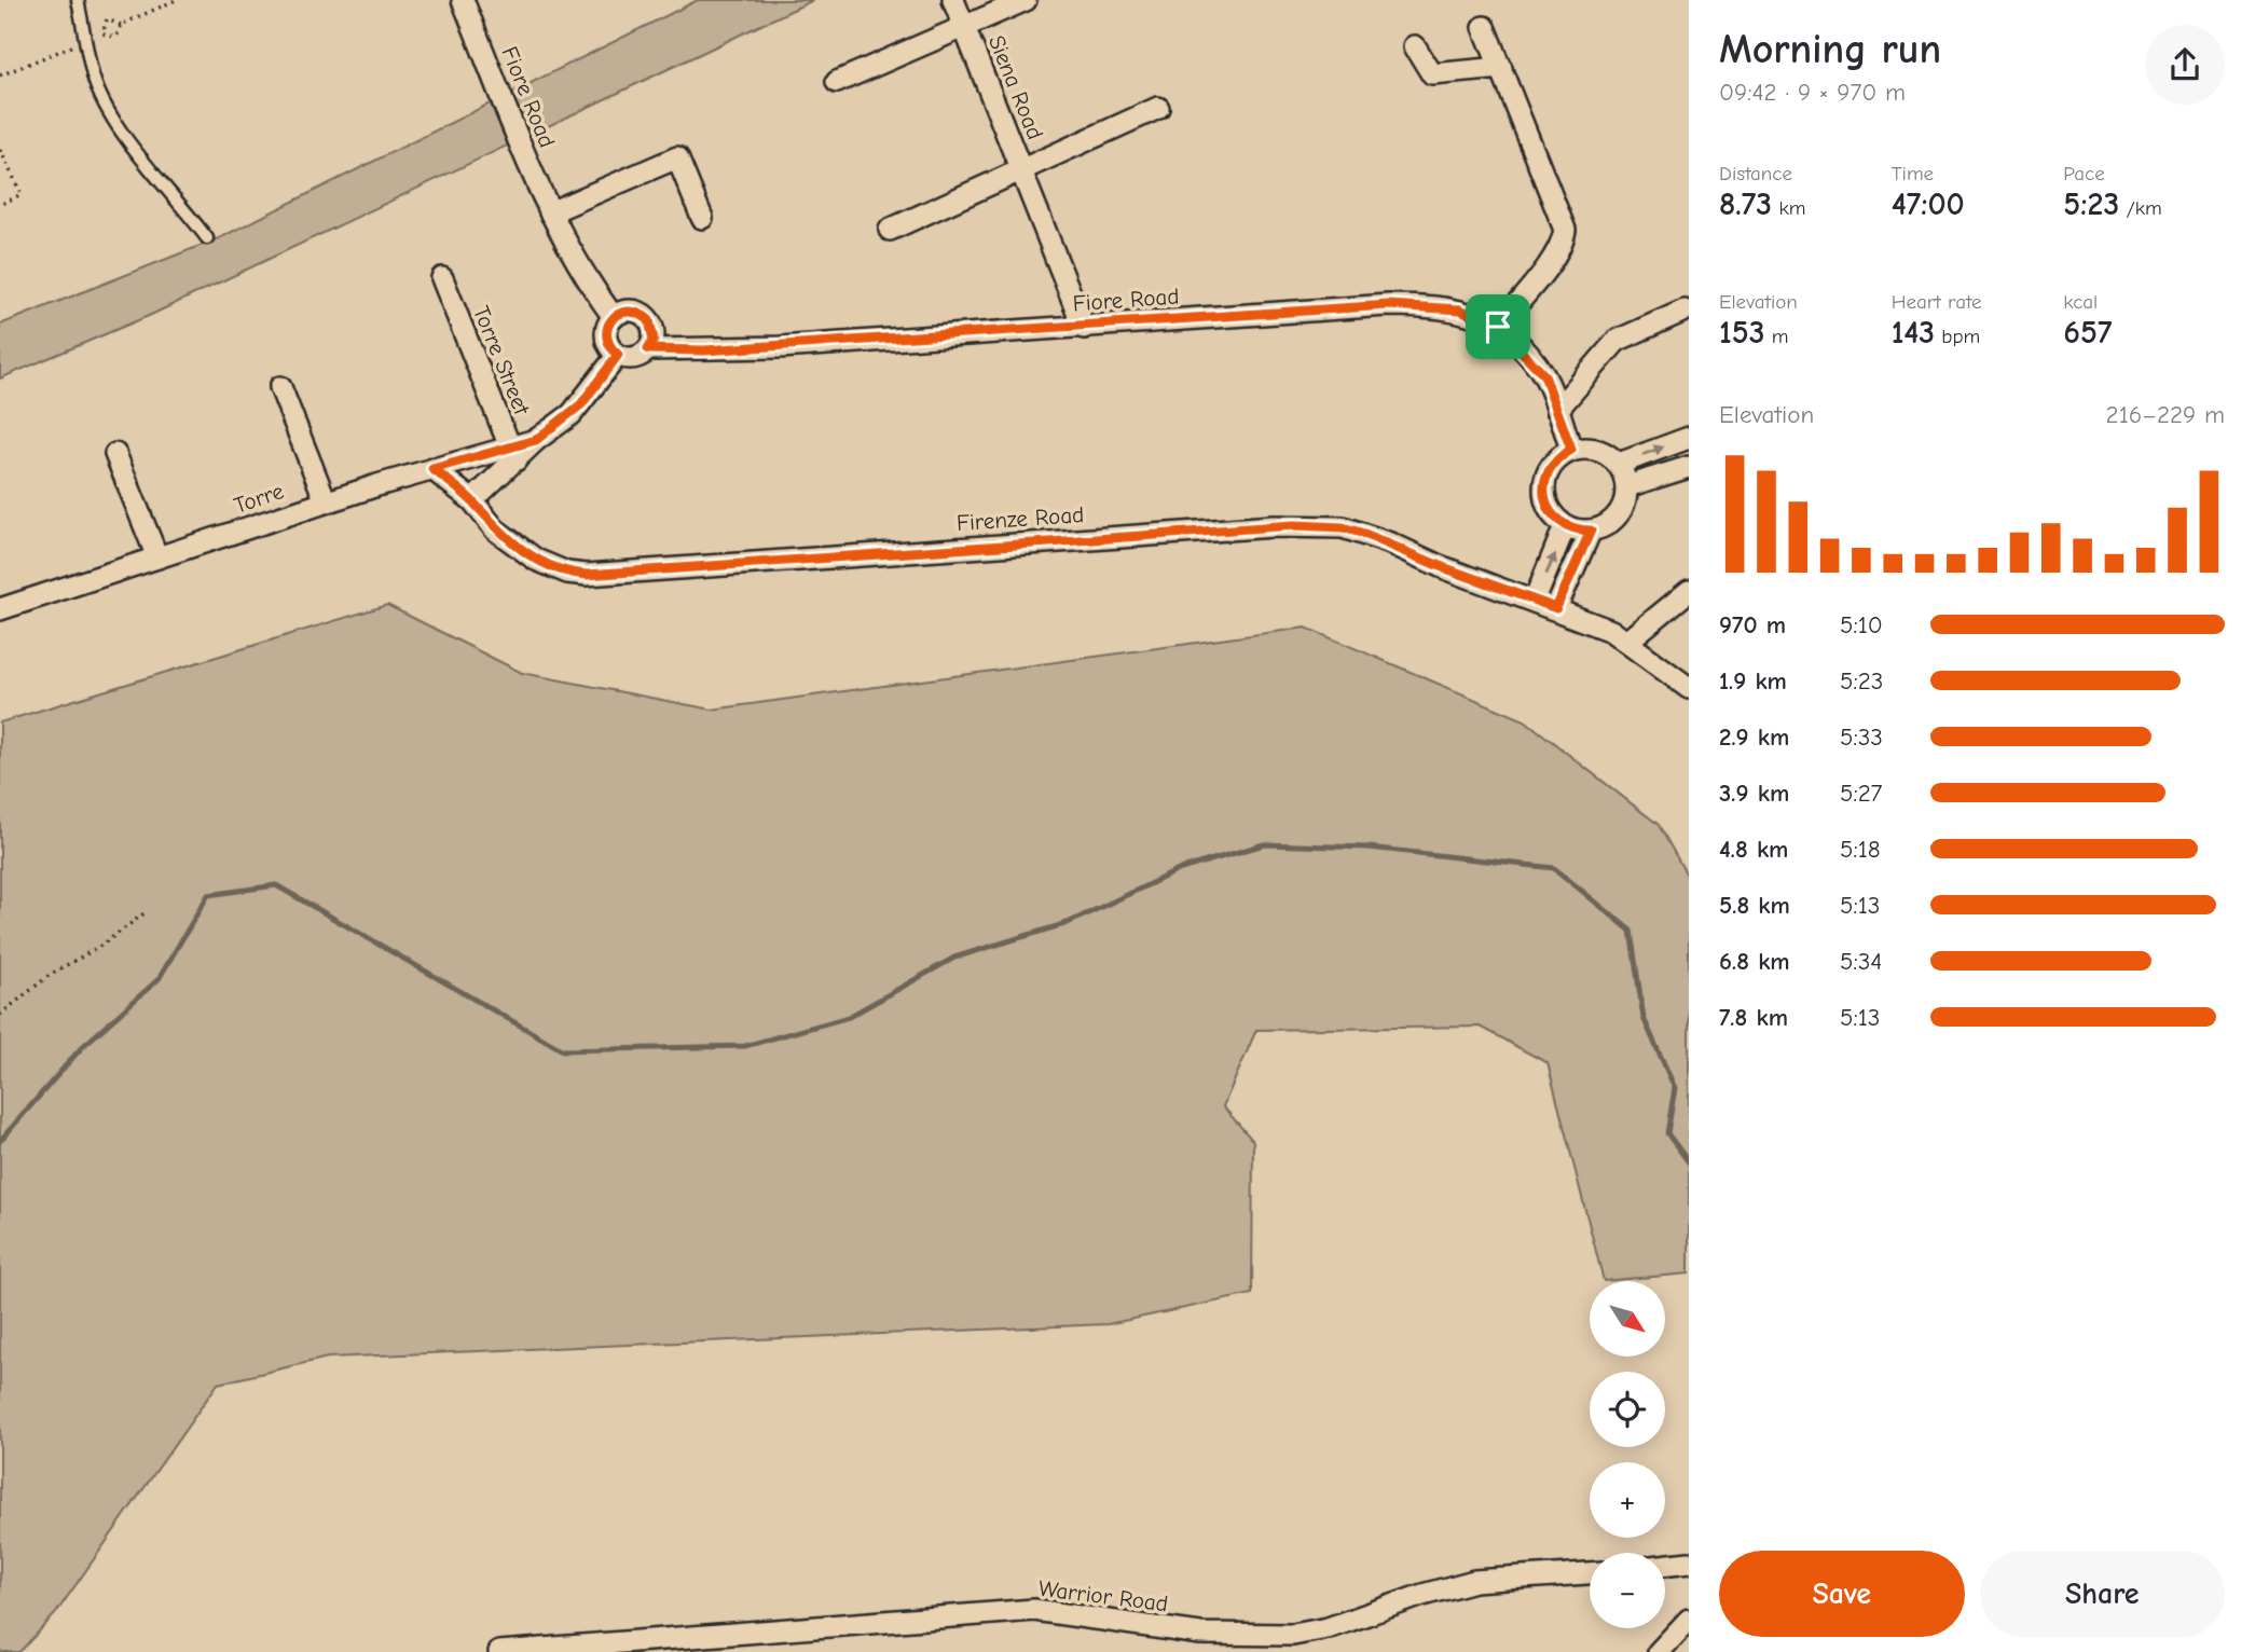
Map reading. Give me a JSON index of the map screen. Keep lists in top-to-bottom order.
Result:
{
  "streets": {
    "street": [
      "Siena Road",
      "Fiore Road",
      "Torre Street",
      "Torre",
      "Firenze Road",
      "Warrior Road"
    ]
  },
  "crossings": [
    ["Siena Road", "Fiore Road"],
    ["Torre Street", "Torre"],
    ["Torre", "Firenze Road"]
  ],
  "north": "bottom right",
  "page": {
    "heading": ["Morning run", "09:42 · 9 × 970 m"],
    "stats": [
      ["Distance", "8.73 km"],
      ["Time", "47:00"],
      ["Pace", "5:23 /km"],
      ["Elevation", "153 m"],
      ["Heart rate", "143 bpm"],
      ["kcal", "657"]
    ],
    "chart": ["Elevation", "216–229 m"],
    "list": [
      {
        "name": "970 m",
        "note": "5:10"
      },
      {
        "name": "1.9 km",
        "note": "5:23"
      },
      {
        "name": "2.9 km",
        "note": "5:33"
      },
      {
        "name": "3.9 km",
        "note": "5:27"
      },
      {
        "name": "4.8 km",
        "note": "5:18"
      },
      {
        "name": "5.8 km",
        "note": "5:13"
      },
      {
        "name": "6.8 km",
        "note": "5:34"
      },
      {
        "name": "7.8 km",
        "note": "5:13"
      }
    ],
    "map_buttons": ["+", "−"],
    "buttons": ["Save", "Share"]
  }
}
